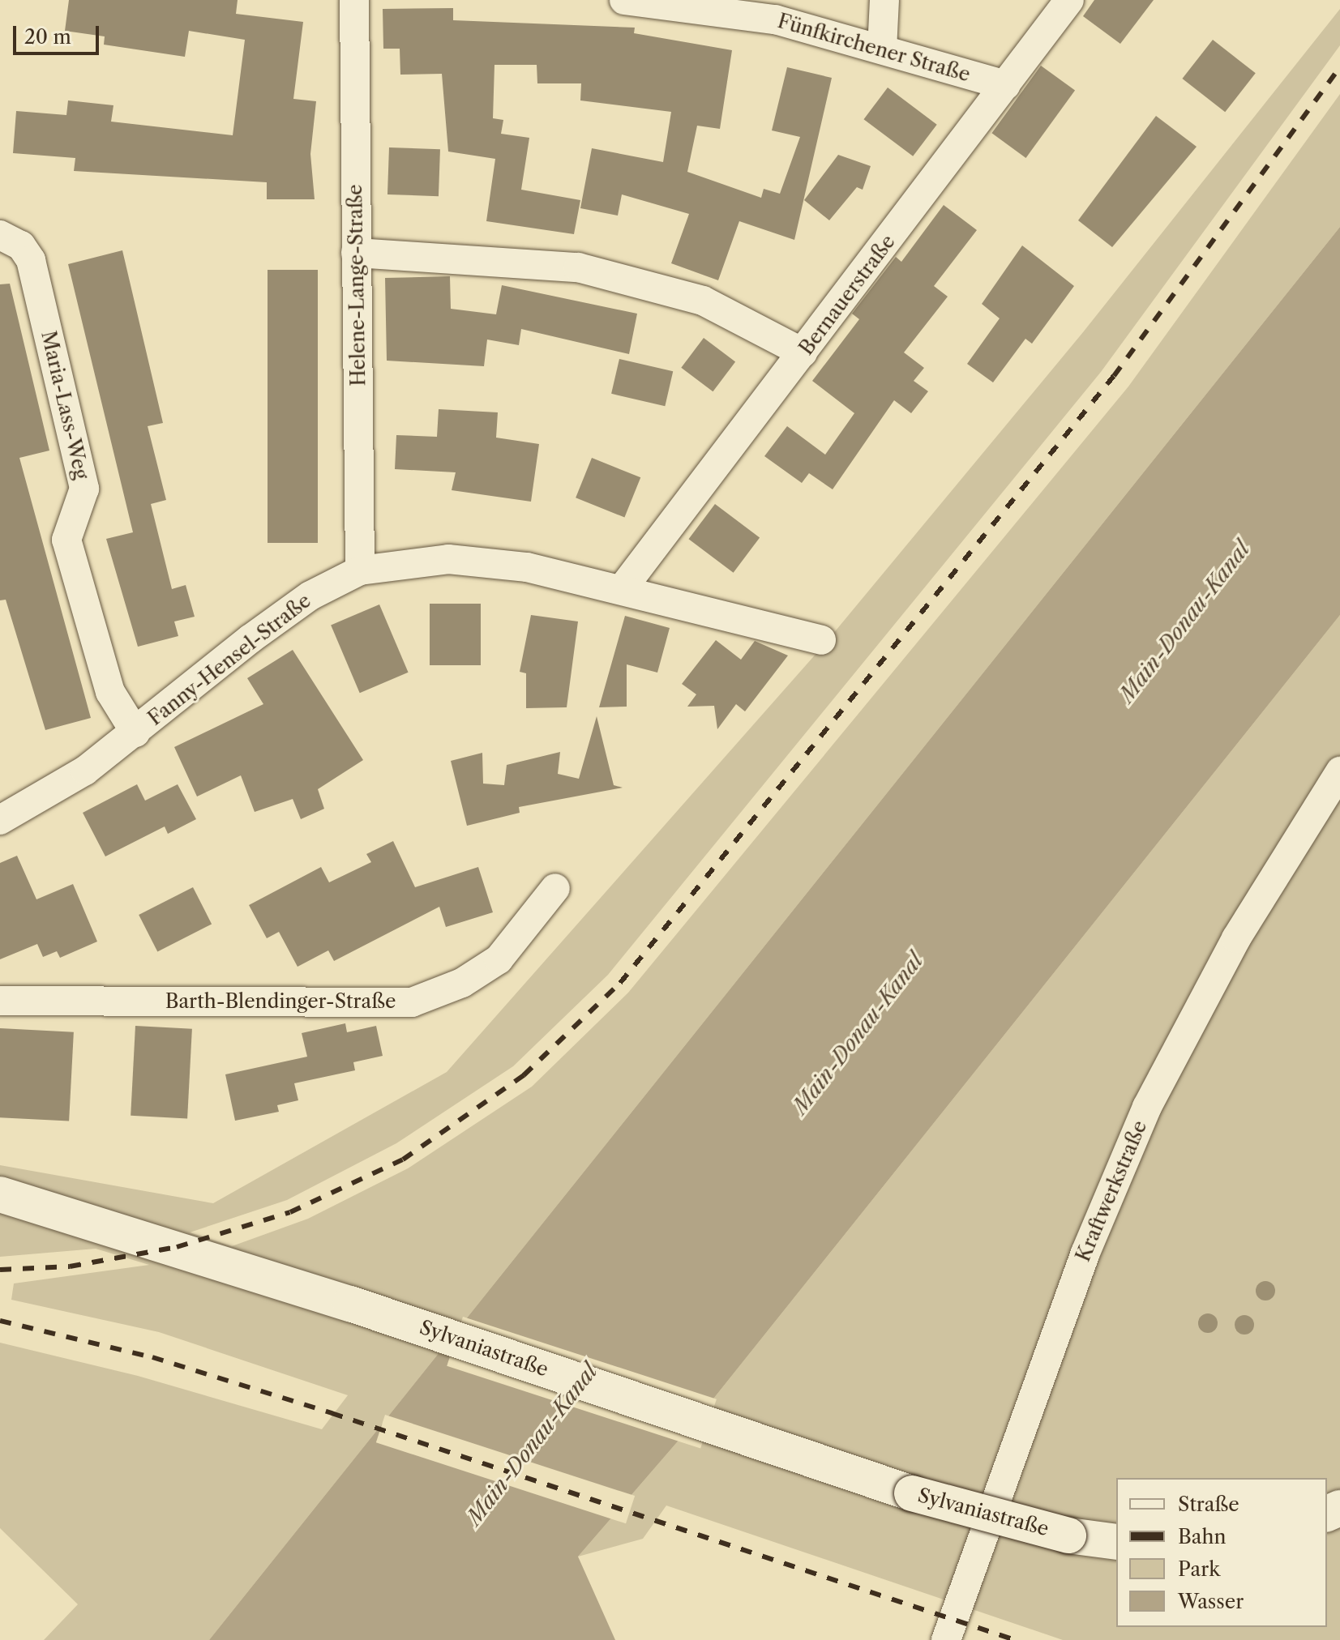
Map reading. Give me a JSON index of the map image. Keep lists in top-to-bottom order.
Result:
{
  "streets": {
    "street": [
      "Fünfkirchener Straße",
      "Helene-Lange-Straße",
      "Bernauerstraße",
      "Maria-Lass-Weg",
      "Fanny-Hensel-Straße",
      "Barth-Blendinger-Straße",
      "Kraftwerkstraße",
      "Sylvaniastraße"
    ]
  },
  "crossings": [
    ["Fünfkirchener Straße", "Bernauerstraße"],
    ["Helene-Lange-Straße", "Fanny-Hensel-Straße"],
    ["Bernauerstraße", "Fanny-Hensel-Straße"],
    ["Maria-Lass-Weg", "Fanny-Hensel-Straße"]
  ],
  "water": ["Main-Donau-Kanal"],
  "legend": [
    "Straße",
    "Bahn",
    "Park",
    "Wasser"
  ],
  "scale_bar": "20 m"
}
